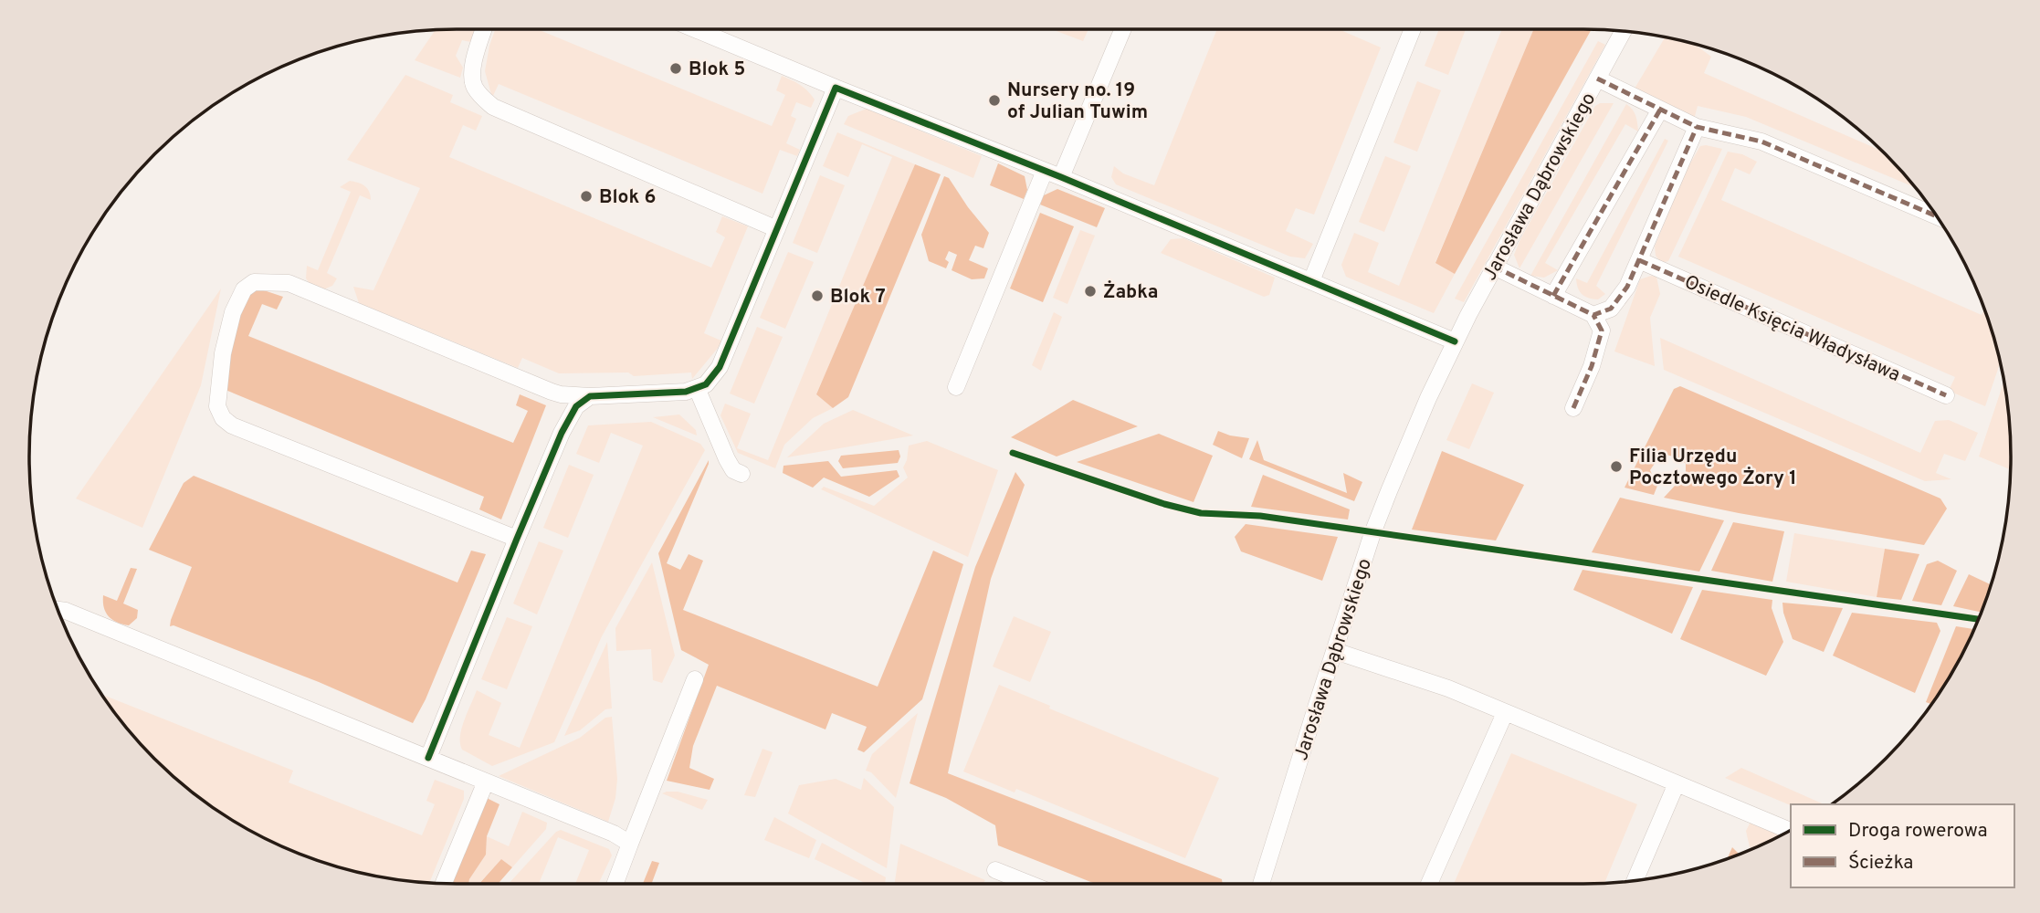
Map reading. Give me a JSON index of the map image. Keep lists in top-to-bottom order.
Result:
{
  "streets": {
    "street": ["Jarosława Dąbrowskiego", "Osiedle Księcia Władysława"]
  },
  "places": [
    "Blok 5",
    "Nursery no. 19 of Julian Tuwim",
    "Blok 6",
    "Żabka",
    "Blok 7",
    "Filia Urzędu Pocztowego Żory 1"
  ],
  "legend": ["Droga rowerowa", "Ścieżka"]
}
